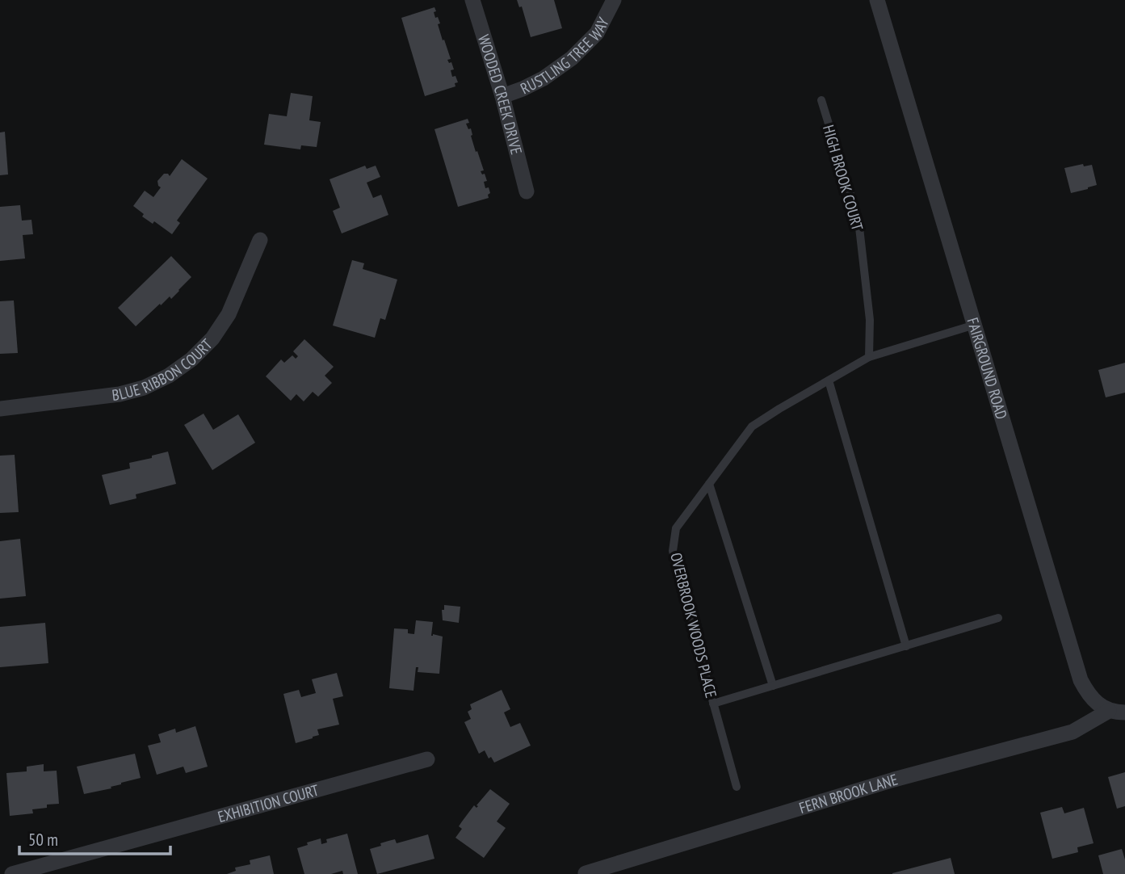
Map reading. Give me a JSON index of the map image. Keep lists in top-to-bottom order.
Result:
{
  "streets": {
    "street": [
      "RUSTLING TREE WAY",
      "WOODED CREEK DRIVE",
      "BLUE RIBBON COURT",
      "FAIRGROUND ROAD",
      "FERN BROOK LANE",
      "EXHIBITION COURT"
    ],
    "lane": ["HIGH BROOK COURT", "OVERBROOK WOODS PLACE"]
  },
  "crossings": [
    ["RUSTLING TREE WAY", "WOODED CREEK DRIVE"],
    ["HIGH BROOK COURT", "OVERBROOK WOODS PLACE"],
    ["FAIRGROUND ROAD", "OVERBROOK WOODS PLACE"],
    ["FAIRGROUND ROAD", "FERN BROOK LANE"]
  ],
  "scale_bar": "50 m"
}
